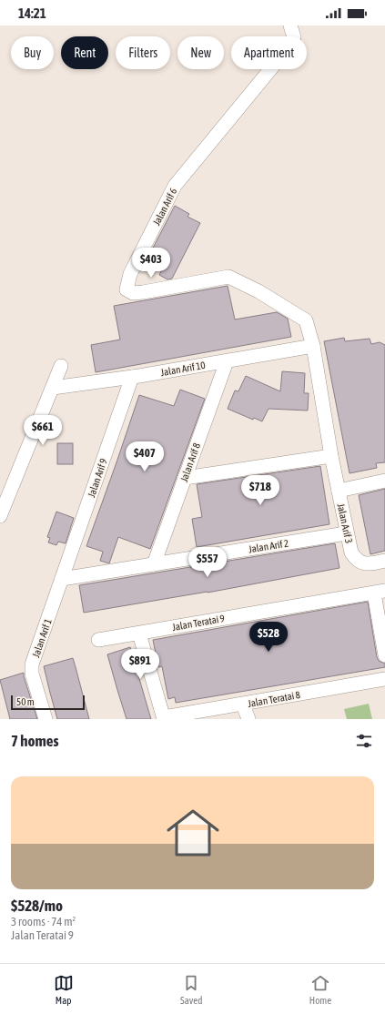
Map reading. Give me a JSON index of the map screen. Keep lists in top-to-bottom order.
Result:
{
  "streets": {
    "street": [
      "Jalan Arif 6",
      "Jalan Arif 10",
      "Jalan Arif 8",
      "Jalan Arif 9",
      "Jalan Arif 3",
      "Jalan Arif 2",
      "Jalan Teratai 9",
      "Jalan Arif 1",
      "Jalan Teratai 8"
    ]
  },
  "crossings": [
    ["Jalan Arif 6", "Jalan Arif 10"],
    ["Jalan Arif 6", "Jalan Arif 3"],
    ["Jalan Arif 10", "Jalan Arif 8"],
    ["Jalan Arif 10", "Jalan Arif 9"],
    ["Jalan Arif 8", "Jalan Arif 2"],
    ["Jalan Arif 9", "Jalan Arif 2"],
    ["Jalan Arif 9", "Jalan Arif 1"],
    ["Jalan Arif 3", "Jalan Arif 2"],
    ["Jalan Arif 2", "Jalan Arif 1"]
  ],
  "scale_bar": "50 m",
  "page": {
    "status": "14:21",
    "chip": [
      "Buy",
      "Rent",
      "Filters",
      "New",
      "Apartment"
    ],
    "price": [
      "$403",
      "$661",
      "$407",
      "$718",
      "$557",
      "$528",
      "$891"
    ],
    "scale": "50 m",
    "heading": "7 homes",
    "list": [
      {
        "name": "$528/mo",
        "note": "3 rooms · 74 m² · Jalan Teratai 9"
      }
    ],
    "tabs": ["Map", "Saved", "Home"]
  }
}
